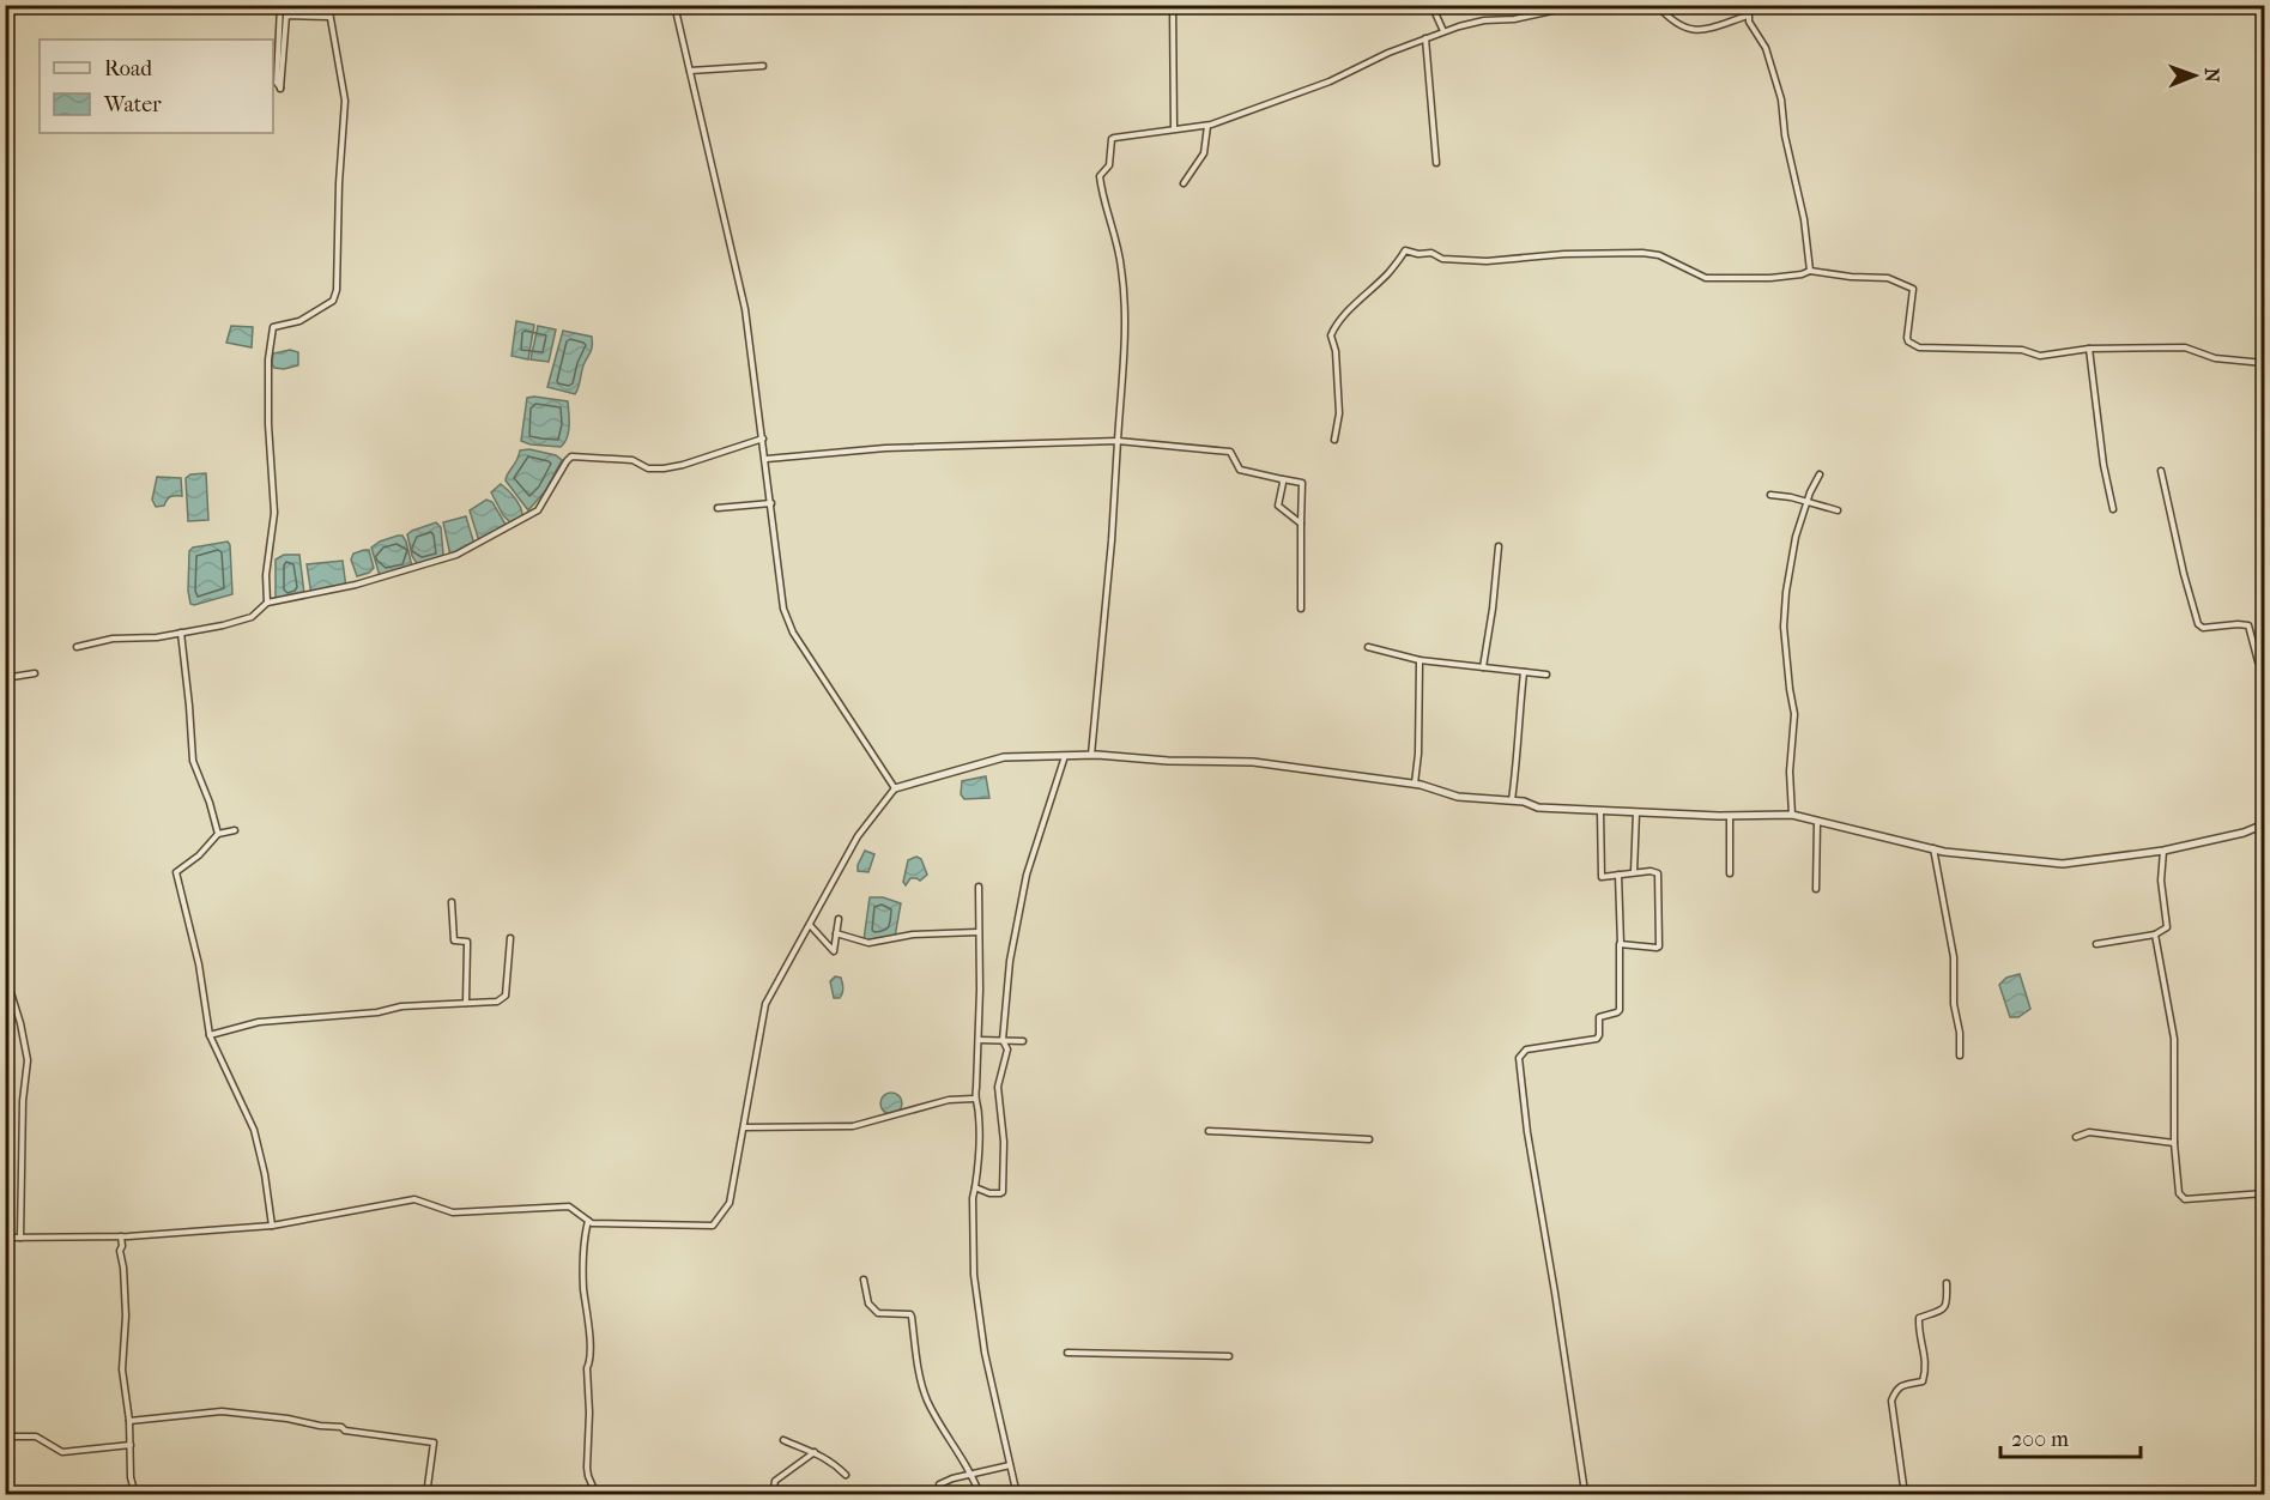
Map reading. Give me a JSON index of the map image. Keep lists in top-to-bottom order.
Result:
{
  "legend": ["Road", "Water"],
  "scale_bar": "200 m",
  "north": "right"
}
